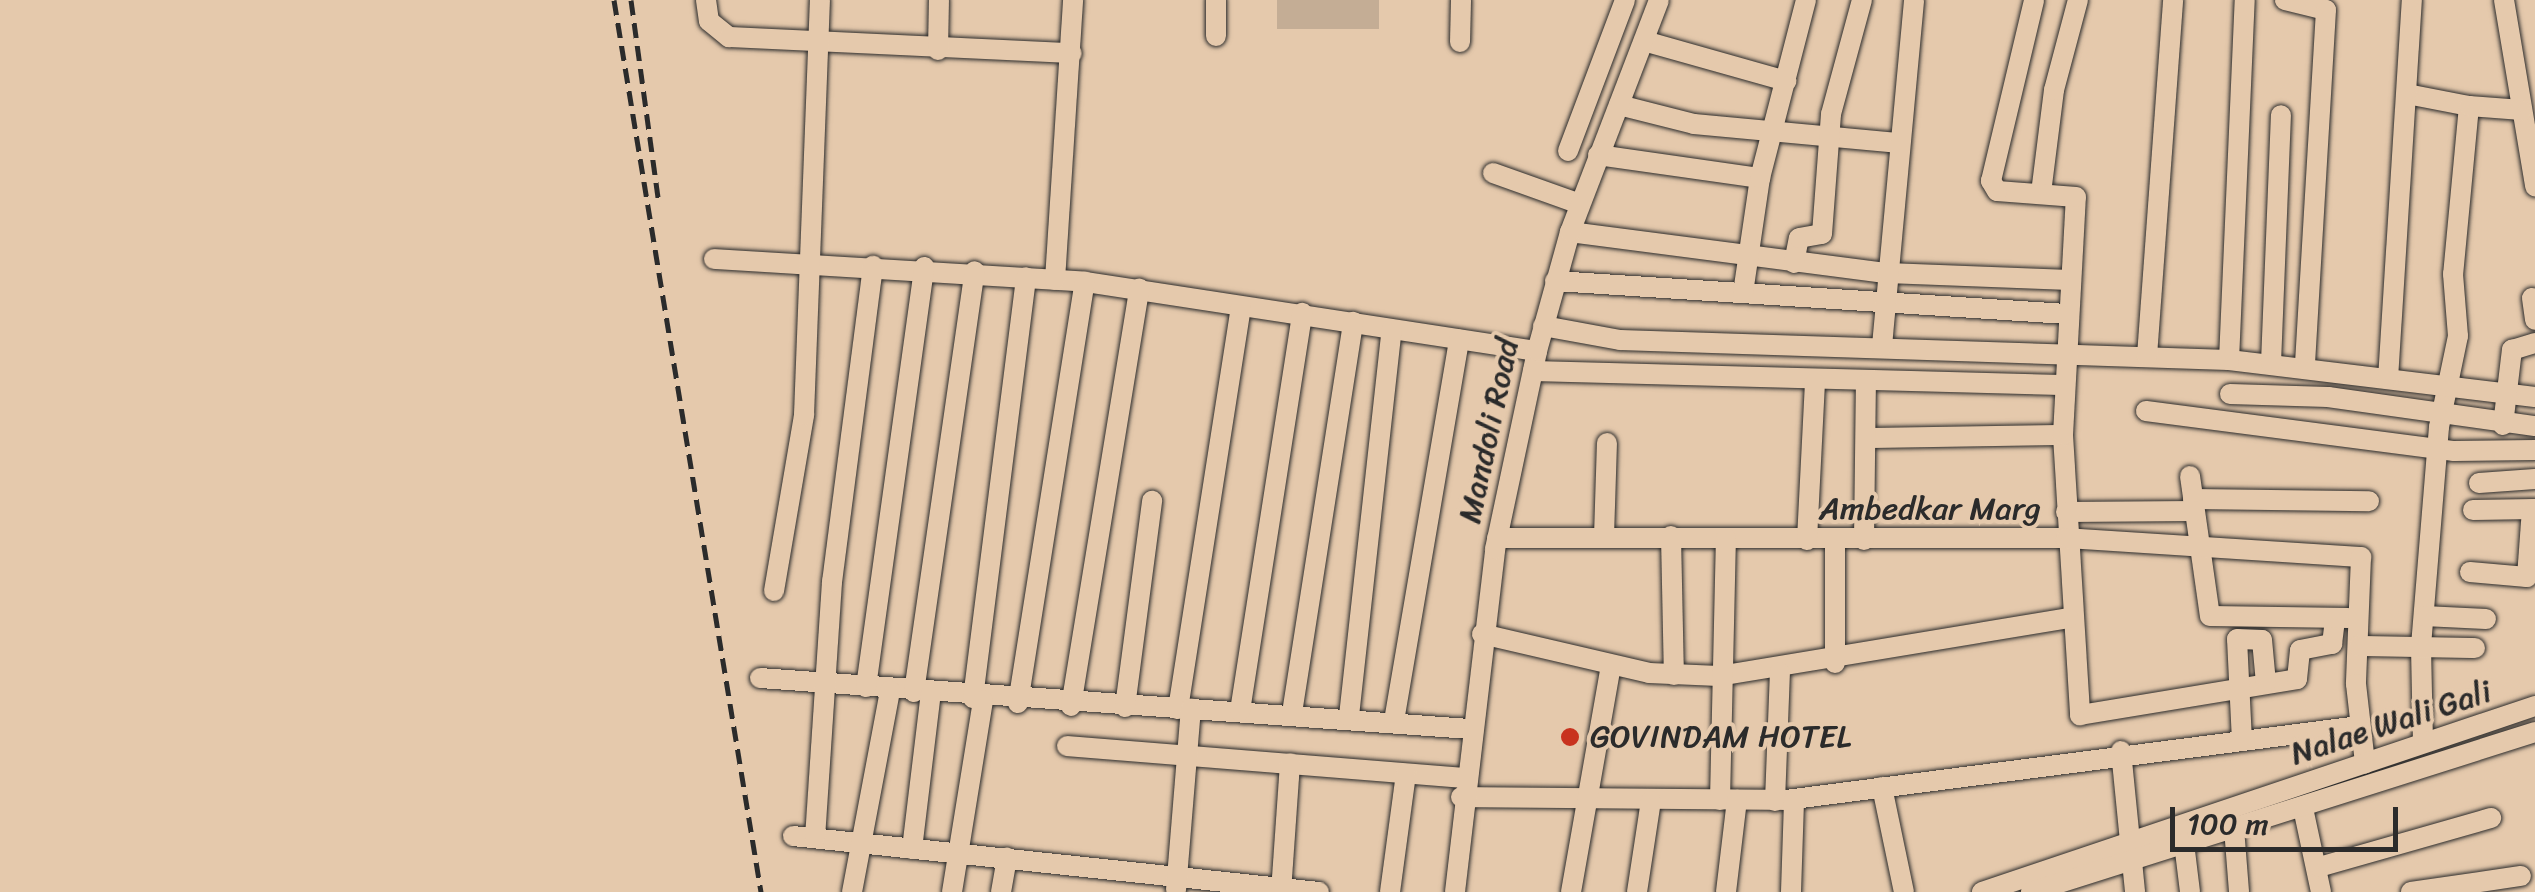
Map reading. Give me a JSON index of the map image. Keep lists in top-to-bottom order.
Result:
{
  "streets": {
    "street": ["Mandoli Road", "Ambedkar Marg", "Nalae Wali Gali"]
  },
  "crossings": [
    ["Mandoli Road", "Ambedkar Marg"]
  ],
  "places": ["GOVINDAM HOTEL"],
  "scale_bar": "100 m"
}
